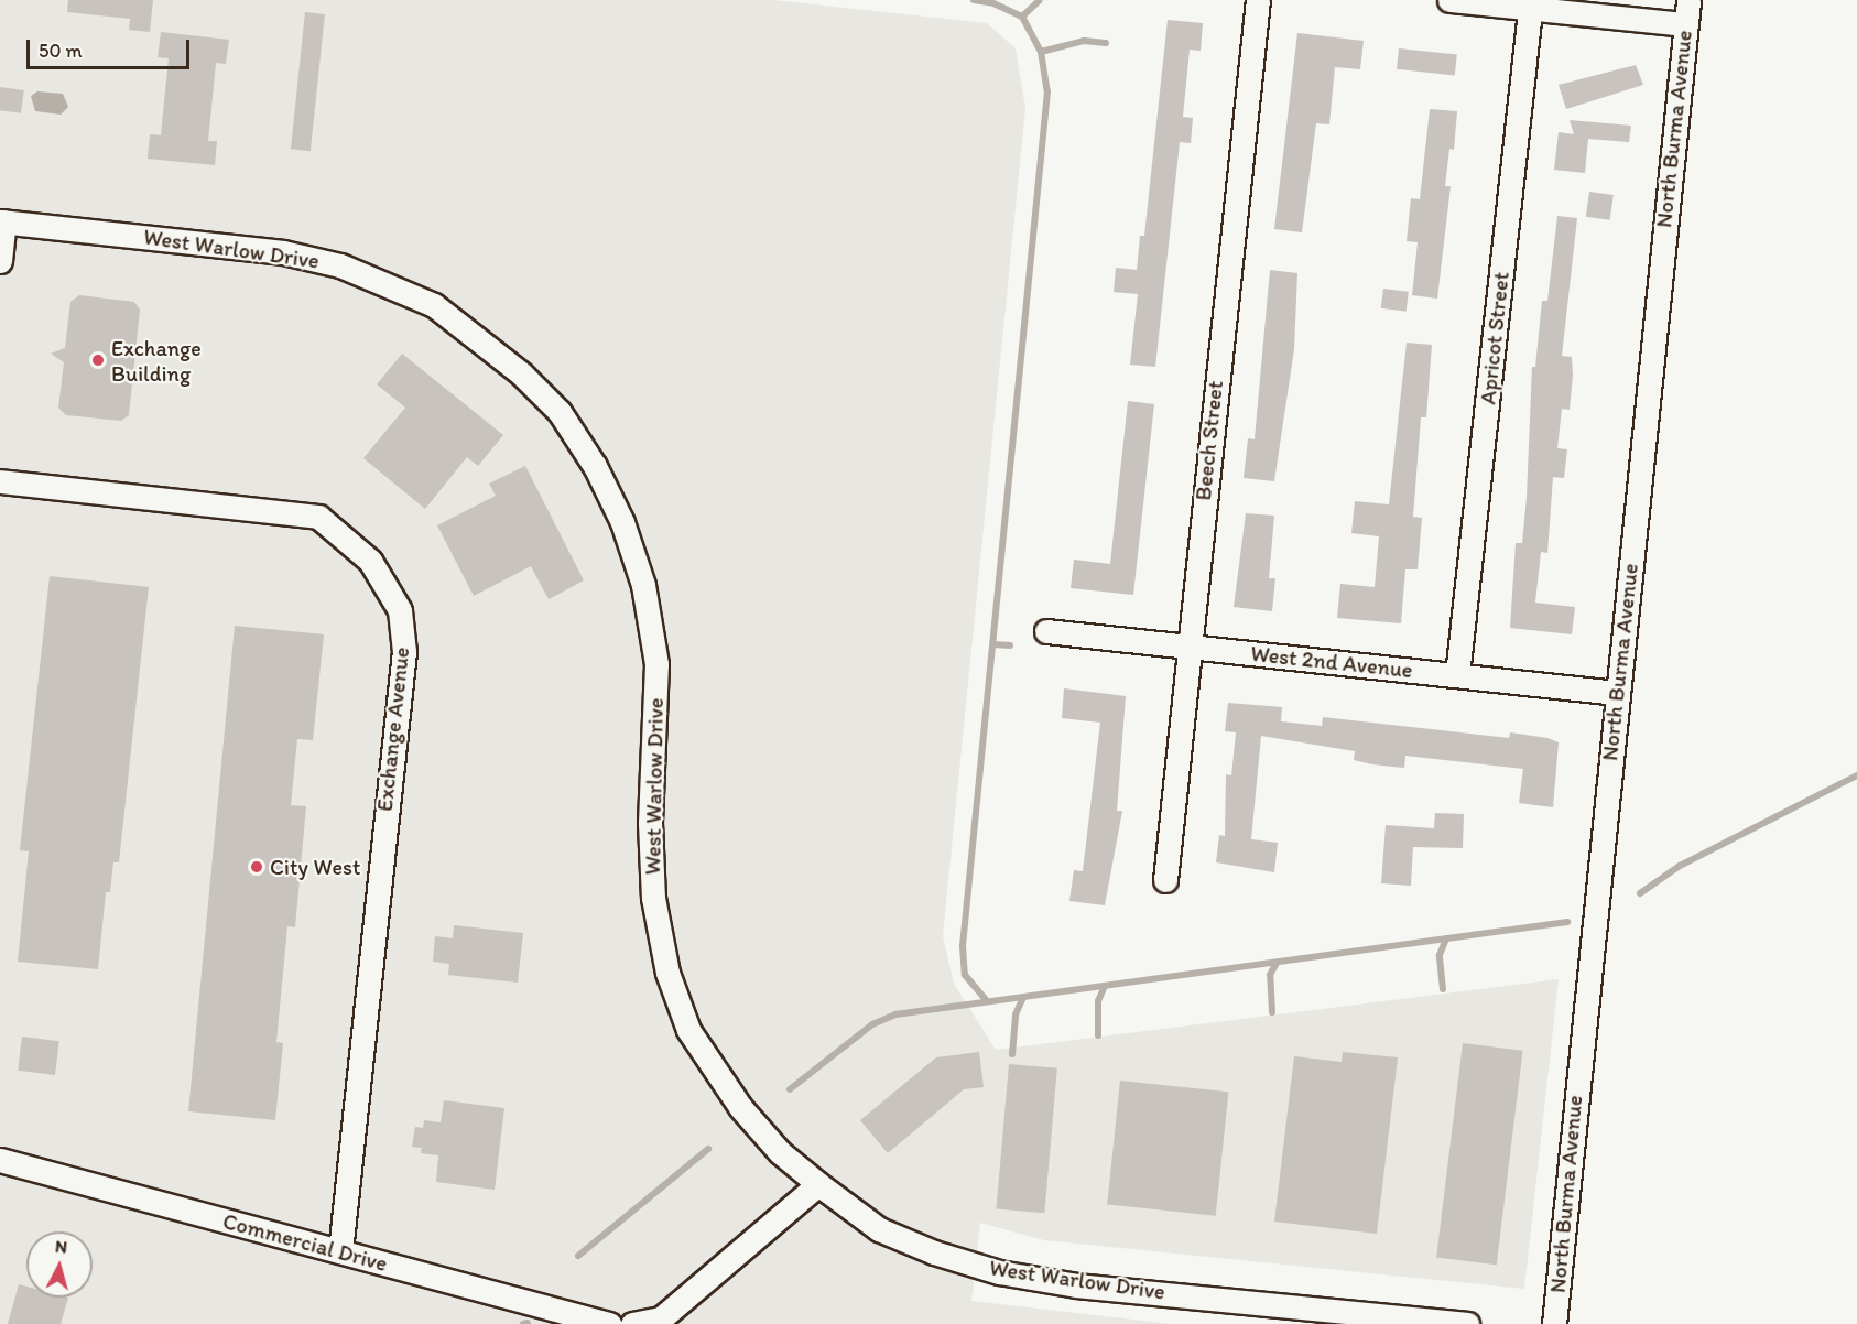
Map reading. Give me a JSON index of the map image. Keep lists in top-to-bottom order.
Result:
{
  "streets": {
    "street": [
      "North Burma Avenue",
      "West Warlow Drive",
      "Apricot Street",
      "Beech Street",
      "West 2nd Avenue",
      "Exchange Avenue",
      "Commercial Drive"
    ]
  },
  "crossings": [
    ["North Burma Avenue", "West 2nd Avenue"],
    ["Apricot Street", "West 2nd Avenue"],
    ["Beech Street", "West 2nd Avenue"],
    ["Exchange Avenue", "Commercial Drive"]
  ],
  "places": ["Exchange Building", "City West"],
  "scale_bar": "50 m",
  "north": "top"
}
